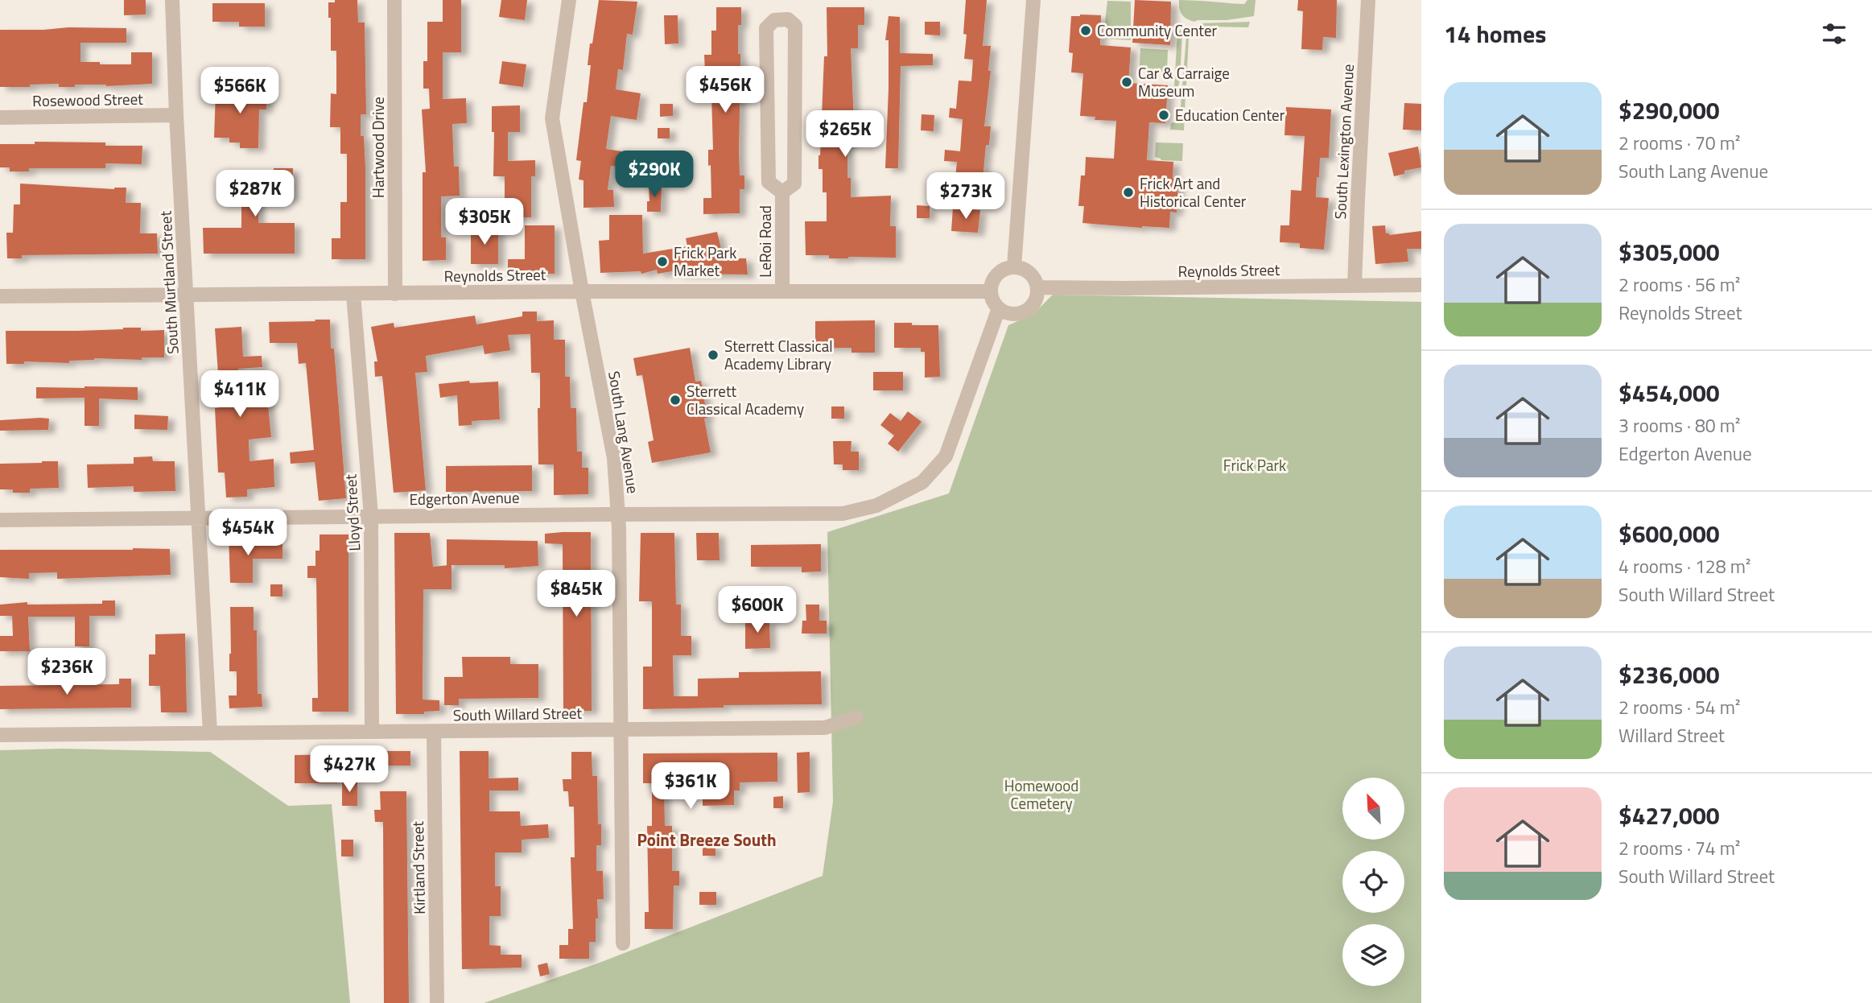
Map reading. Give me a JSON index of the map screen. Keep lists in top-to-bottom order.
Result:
{
  "streets": {
    "street": [
      "Rosewood Street",
      "South Lexington Avenue",
      "Hartwood Drive",
      "LeRoi Road",
      "Reynolds Street",
      "South Murtland Street",
      "South Lang Avenue",
      "Edgerton Avenue",
      "Lloyd Street",
      "South Willard Street",
      "Kirtland Street"
    ]
  },
  "crossings": [
    ["Rosewood Street", "South Murtland Street"],
    ["South Lexington Avenue", "Reynolds Street"],
    ["Hartwood Drive", "Reynolds Street"],
    ["LeRoi Road", "Reynolds Street"],
    ["Reynolds Street", "South Murtland Street"],
    ["Reynolds Street", "South Lang Avenue"],
    ["Reynolds Street", "Edgerton Avenue"],
    ["Reynolds Street", "Lloyd Street"],
    ["South Murtland Street", "Edgerton Avenue"],
    ["South Murtland Street", "South Willard Street"],
    ["South Lang Avenue", "Edgerton Avenue"],
    ["South Lang Avenue", "South Willard Street"],
    ["Edgerton Avenue", "Lloyd Street"],
    ["Lloyd Street", "South Willard Street"],
    ["South Willard Street", "Kirtland Street"]
  ],
  "districts": ["Point Breeze South"],
  "parks": ["Frick Park", "Homewood Cemetery"],
  "places": [
    "Community Center",
    "Car & Carraige Museum",
    "Education Center",
    "Frick Art and Historical Center",
    "Frick Park Market",
    "Sterrett Classical Academy Library",
    "Sterrett Classical Academy"
  ],
  "north": "top left",
  "page": {
    "heading": "14 homes",
    "price": [
      "$456K",
      "$566K",
      "$265K",
      "$290K",
      "$287K",
      "$273K",
      "$305K",
      "$411K",
      "$454K",
      "$845K",
      "$600K",
      "$236K",
      "$427K",
      "$361K"
    ],
    "list": [
      {
        "name": "$290,000",
        "note": "2 rooms · 70 m² · South Lang Avenue"
      },
      {
        "name": "$305,000",
        "note": "2 rooms · 56 m² · Reynolds Street"
      },
      {
        "name": "$454,000",
        "note": "3 rooms · 80 m² · Edgerton Avenue"
      },
      {
        "name": "$600,000",
        "note": "4 rooms · 128 m² · South Willard Street"
      },
      {
        "name": "$236,000",
        "note": "2 rooms · 54 m² · Willard Street"
      },
      {
        "name": "$427,000",
        "note": "2 rooms · 74 m² · South Willard Street"
      }
    ]
  }
}
